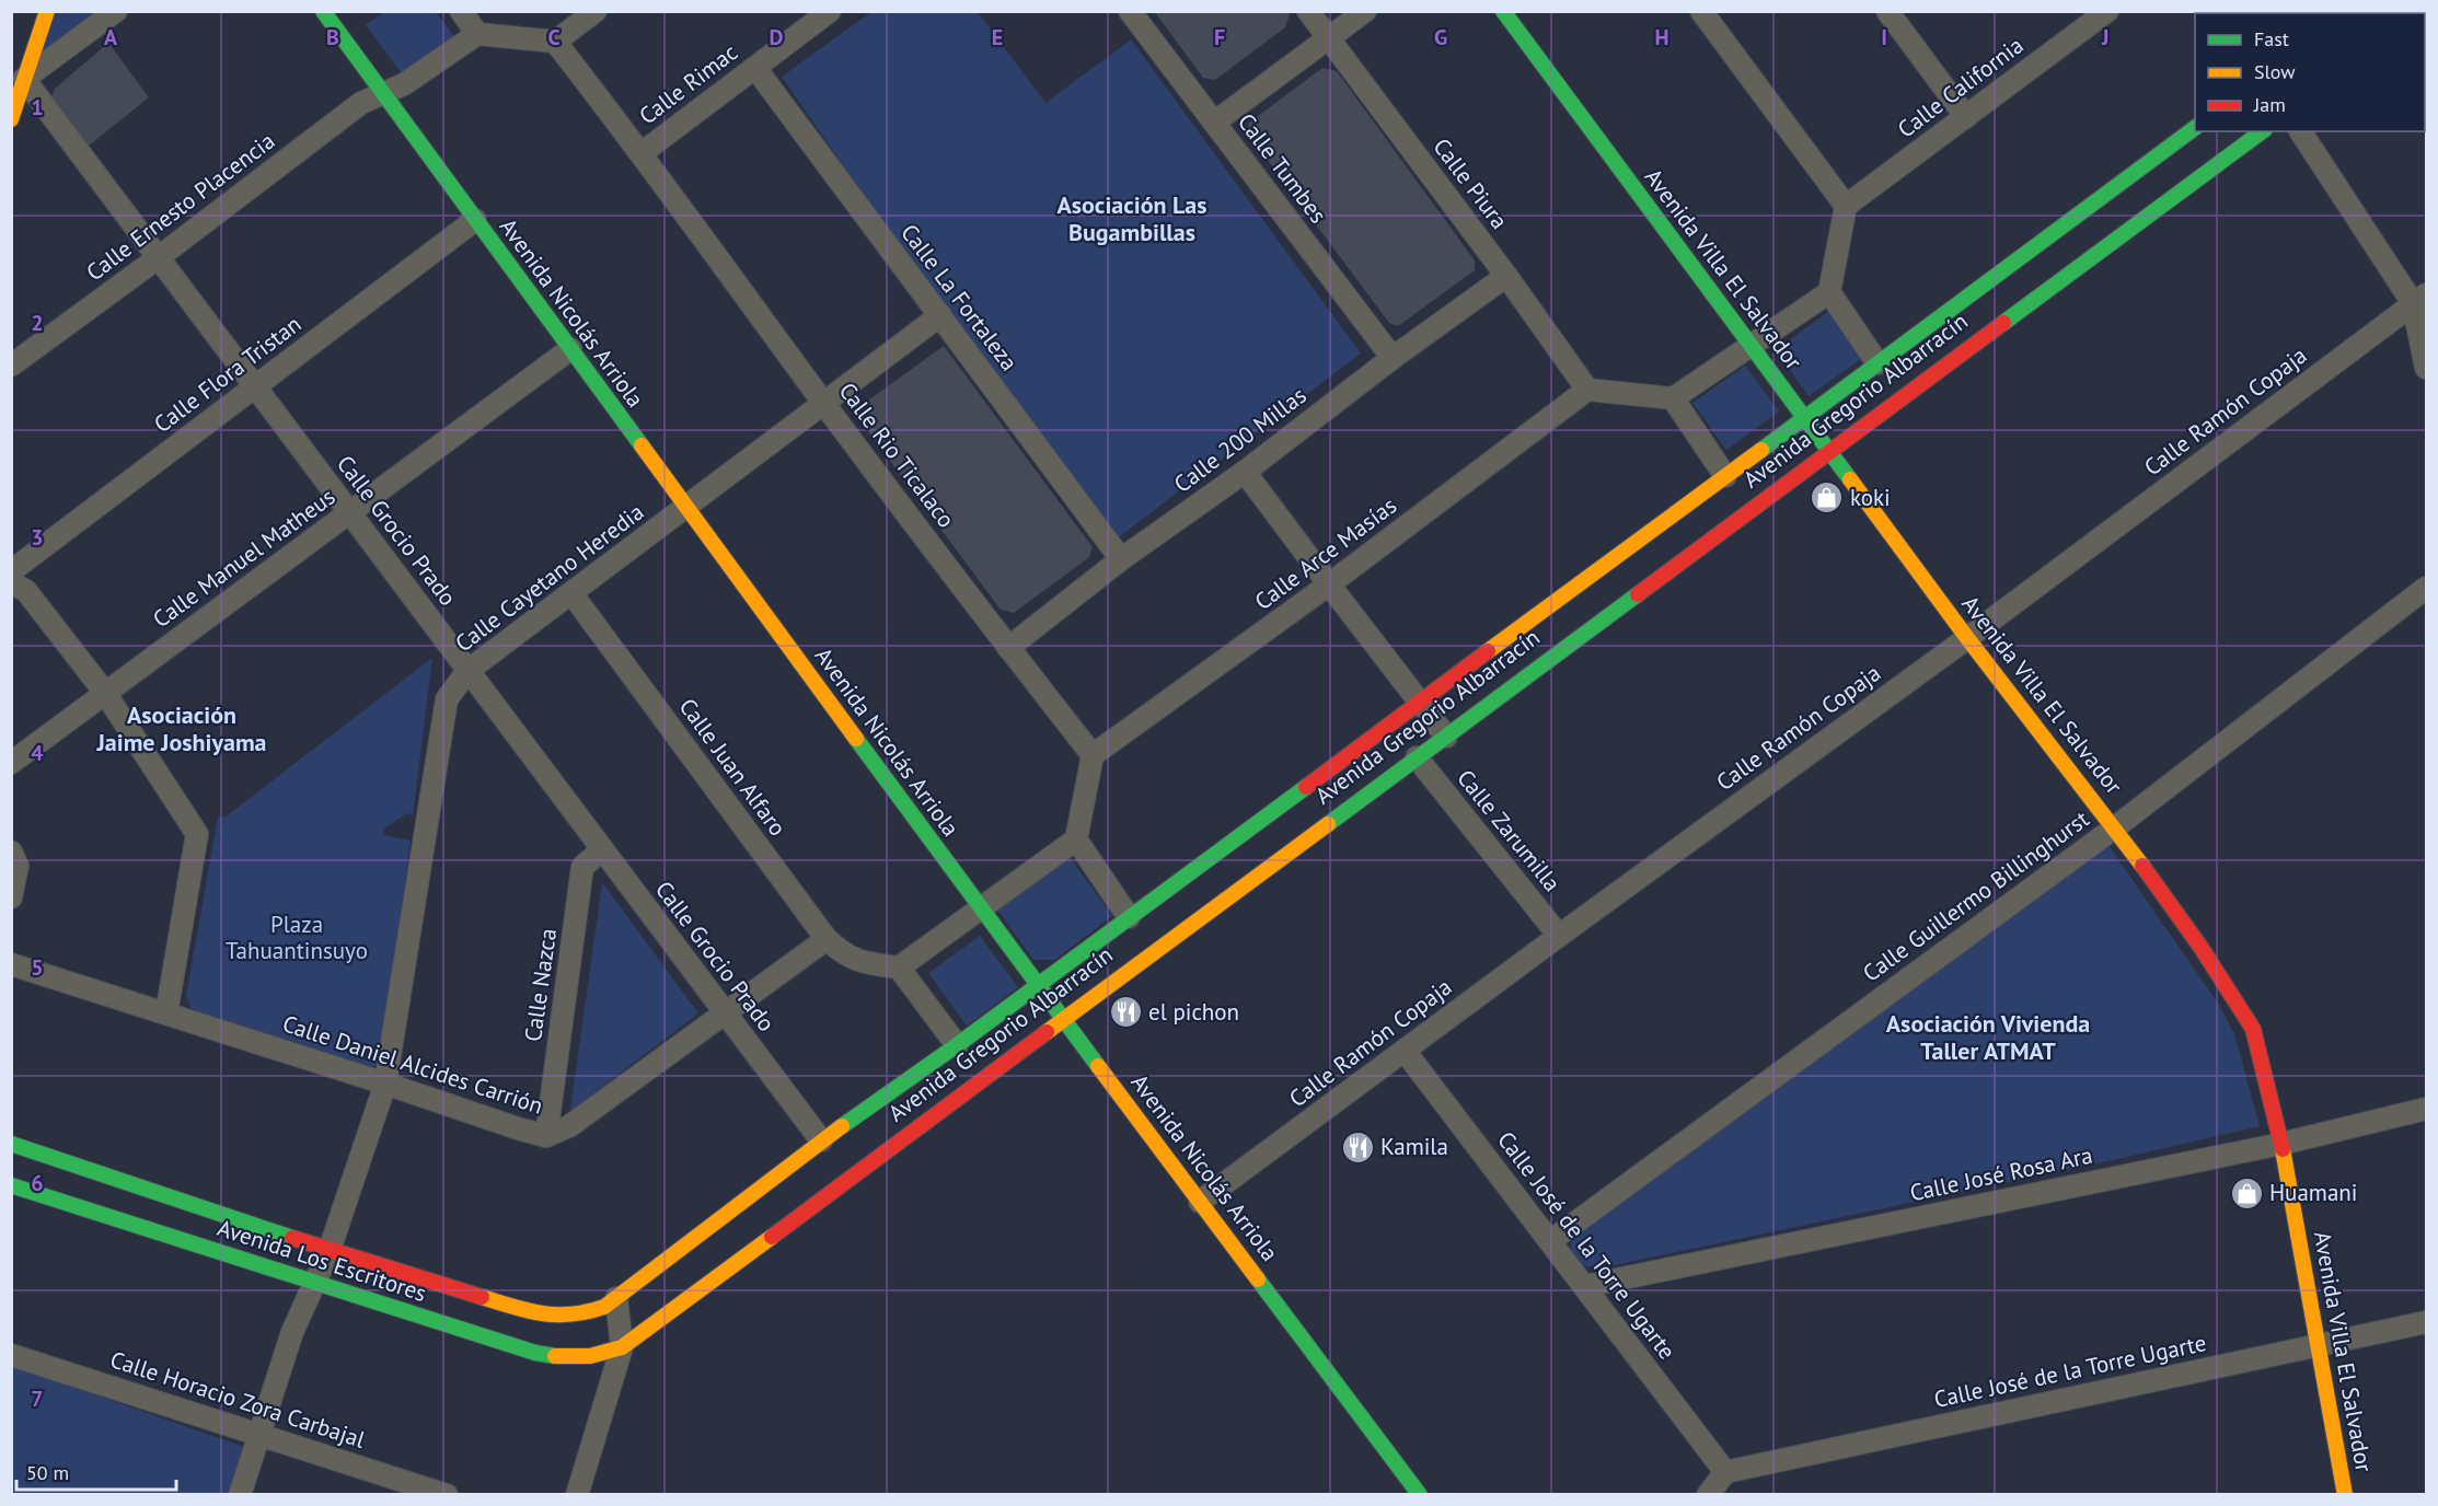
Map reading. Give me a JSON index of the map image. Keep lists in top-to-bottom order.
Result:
{
  "streets": {
    "street": [
      "Calle Rimac",
      "Calle California",
      "Calle Tumbes",
      "Calle Piura",
      "Calle Ernesto Placencia",
      "Avenida Villa El Salvador",
      "Calle La Fortaleza",
      "Avenida Nicolás Arriola",
      "Calle Flora Tristan",
      "Avenida Gregorio Albarracín",
      "Calle Ramón Copaja",
      "Calle 200 Millas",
      "Calle Rio Ticalaco",
      "Calle Grocio Prado",
      "Calle Arce Masías",
      "Calle Manuel Matheus",
      "Calle Cayetano Heredia",
      "Calle Juan Alfaro",
      "Calle Zarumilla",
      "Calle Guillermo Billinghurst",
      "Calle Nazca",
      "Calle Daniel Alcides Carrión",
      "Calle José Rosa Ara",
      "Calle José de la Torre Ugarte",
      "Avenida Los Escritores",
      "Calle Horacio Zora Carbajal"
    ]
  },
  "crossings": [
    ["Calle Rimac", "Calle La Fortaleza"],
    ["Calle Rimac", "Calle Rio Ticalaco"],
    ["Calle Tumbes", "Calle 200 Millas"],
    ["Calle Piura", "Calle 200 Millas"],
    ["Calle Piura", "Calle Arce Masías"],
    ["Calle Ernesto Placencia", "Avenida Nicolás Arriola"],
    ["Calle Ernesto Placencia", "Calle Grocio Prado"],
    ["Avenida Villa El Salvador", "Avenida Gregorio Albarracín"],
    ["Avenida Villa El Salvador", "Calle Ramón Copaja"],
    ["Avenida Villa El Salvador", "Calle Guillermo Billinghurst"],
    ["Avenida Villa El Salvador", "Calle José Rosa Ara"],
    ["Avenida Villa El Salvador", "Calle José de la Torre Ugarte"],
    ["Calle La Fortaleza", "Calle 200 Millas"],
    ["Calle La Fortaleza", "Calle Cayetano Heredia"],
    ["Avenida Nicolás Arriola", "Calle Flora Tristan"],
    ["Avenida Nicolás Arriola", "Avenida Gregorio Albarracín"],
    ["Avenida Nicolás Arriola", "Calle Ramón Copaja"],
    ["Avenida Nicolás Arriola", "Calle Manuel Matheus"],
    ["Avenida Nicolás Arriola", "Calle Cayetano Heredia"],
    ["Calle Flora Tristan", "Calle Grocio Prado"],
    ["Avenida Gregorio Albarracín", "Calle Grocio Prado"],
    ["Avenida Gregorio Albarracín", "Calle Zarumilla"],
    ["Avenida Gregorio Albarracín", "Avenida Los Escritores"],
    ["Calle Ramón Copaja", "Calle Zarumilla"],
    ["Calle Ramón Copaja", "Calle José de la Torre Ugarte"],
    ["Calle 200 Millas", "Calle Rio Ticalaco"],
    ["Calle Rio Ticalaco", "Calle Arce Masías"],
    ["Calle Rio Ticalaco", "Calle Cayetano Heredia"],
    ["Calle Grocio Prado", "Calle Manuel Matheus"],
    ["Calle Grocio Prado", "Calle Cayetano Heredia"],
    ["Calle Grocio Prado", "Calle Nazca"],
    ["Calle Grocio Prado", "Calle Daniel Alcides Carrión"],
    ["Calle Cayetano Heredia", "Calle Juan Alfaro"],
    ["Calle Cayetano Heredia", "Calle Daniel Alcides Carrión"],
    ["Calle Cayetano Heredia", "Avenida Los Escritores"],
    ["Calle Cayetano Heredia", "Calle Horacio Zora Carbajal"],
    ["Calle Juan Alfaro", "Calle Daniel Alcides Carrión"],
    ["Calle Guillermo Billinghurst", "Calle José de la Torre Ugarte"],
    ["Calle Nazca", "Calle Daniel Alcides Carrión"],
    ["Calle José Rosa Ara", "Calle José de la Torre Ugarte"]
  ],
  "districts": ["Asociación Las Bugambillas", "Asociación Jaime Joshiyama", "Asociación Vivienda Taller ATMAT"],
  "parks": ["Plaza Tahuantinsuyo"],
  "places": {
    "shop": ["koki", "Huamani"],
    "restaurant": ["el pichon", "Kamila"]
  },
  "legend": ["Fast", "Slow", "Jam"],
  "scale_bar": "50 m",
  "grid": {
    "columns": [
      "A",
      "B",
      "C",
      "D",
      "E",
      "F",
      "G",
      "H",
      "I",
      "J"
    ],
    "rows": [
      "1",
      "2",
      "3",
      "4",
      "5",
      "6",
      "7"
    ]
  }
}
